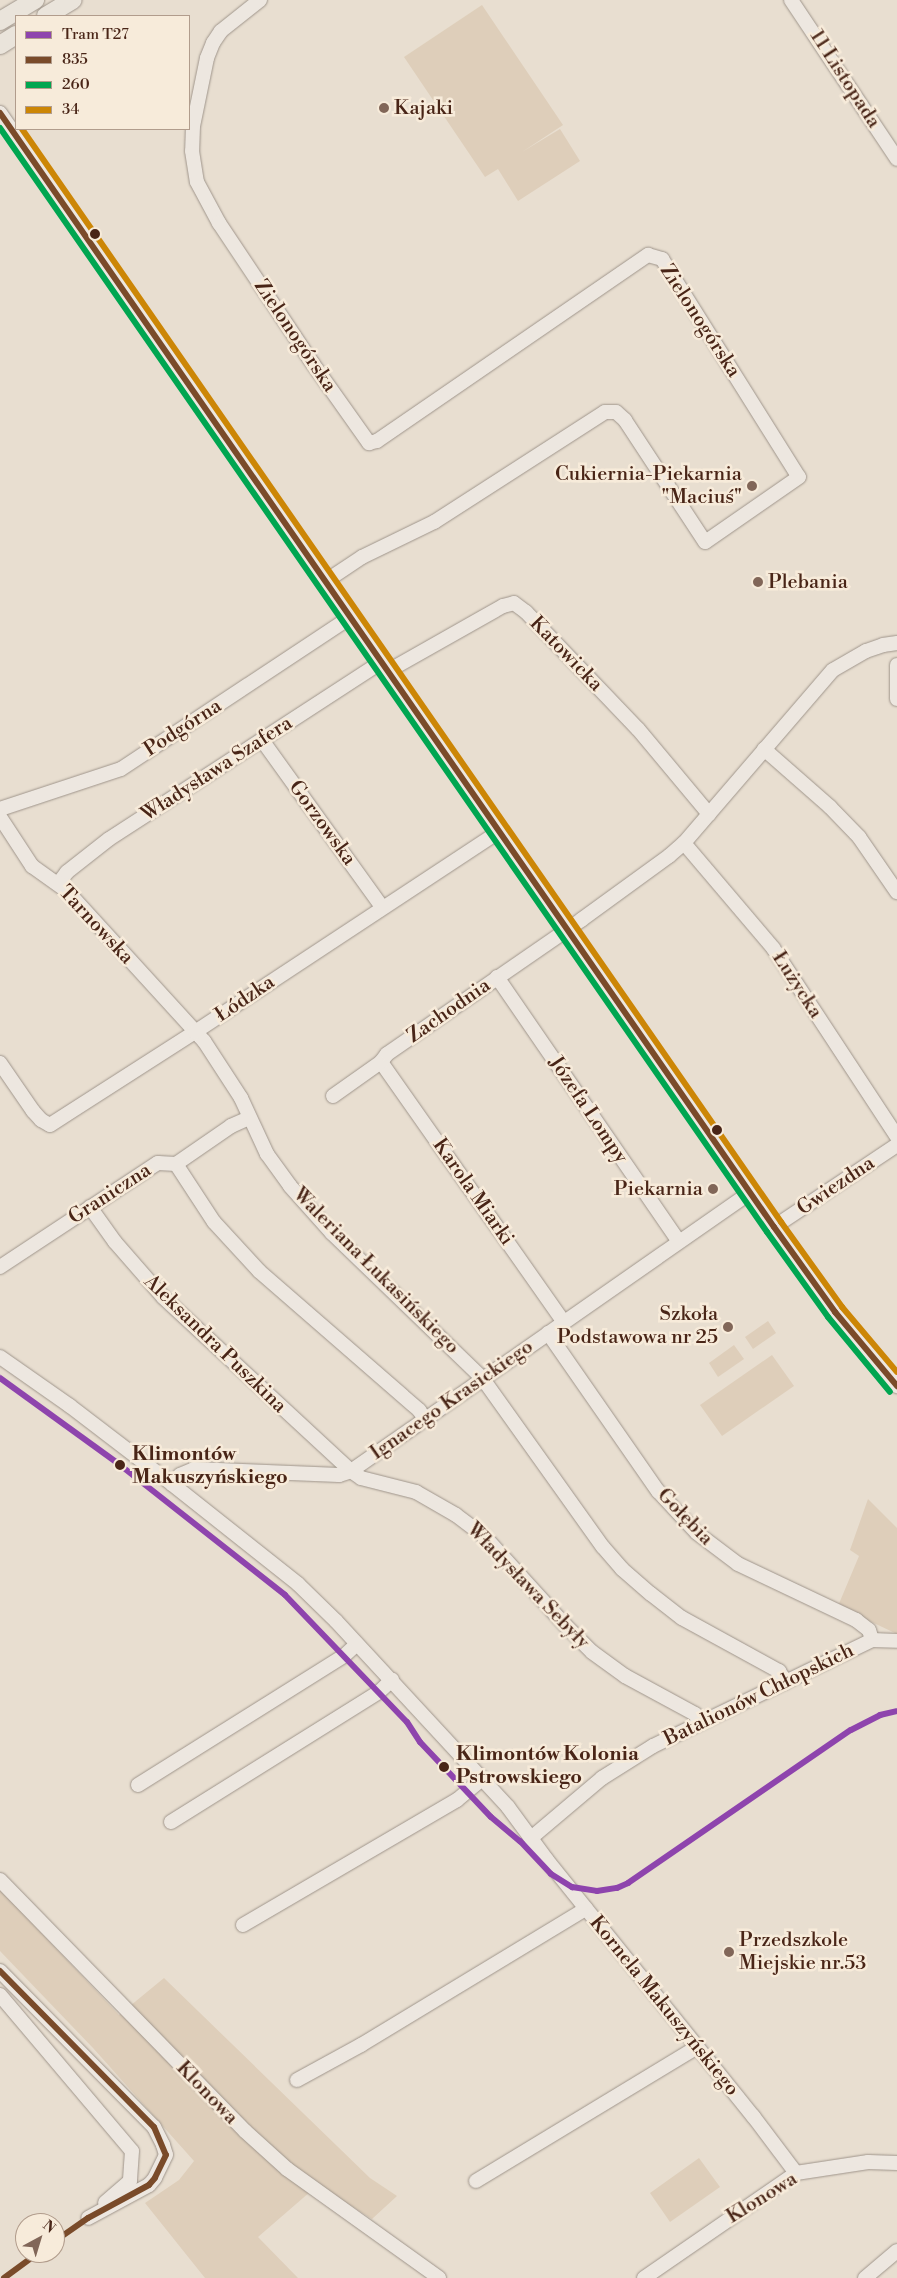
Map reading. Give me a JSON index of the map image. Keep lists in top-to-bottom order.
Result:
{
  "streets": {
    "street": [
      "11 Listopada",
      "Zielonogórska",
      "Katowicka",
      "Podgórna",
      "Władysława Szafera",
      "Gorzowska",
      "Tarnowska",
      "Łużycka",
      "Łódzka",
      "Zachodnia",
      "Józefa Lompy",
      "Gwiezdna",
      "Karola Miarki",
      "Graniczna",
      "Waleriana Łukasińskiego",
      "Aleksandra Puszkina",
      "Ignacego Krasickiego",
      "Gołębia",
      "Władysława Sebyły",
      "Batalionów Chłopskich",
      "Kornela Makuszyńskiego",
      "Klonowa"
    ]
  },
  "crossings": [
    ["Katowicka", "Władysława Szafera"],
    ["Katowicka", "Zachodnia"],
    ["Władysława Szafera", "Gorzowska"],
    ["Władysława Szafera", "Tarnowska"],
    ["Gorzowska", "Łódzka"],
    ["Tarnowska", "Łódzka"],
    ["Tarnowska", "Waleriana Łukasińskiego"],
    ["Łużycka", "Zachodnia"],
    ["Łódzka", "Waleriana Łukasińskiego"],
    ["Zachodnia", "Józefa Lompy"],
    ["Zachodnia", "Karola Miarki"],
    ["Józefa Lompy", "Ignacego Krasickiego"],
    ["Karola Miarki", "Ignacego Krasickiego"],
    ["Graniczna", "Waleriana Łukasińskiego"],
    ["Graniczna", "Aleksandra Puszkina"],
    ["Waleriana Łukasińskiego", "Ignacego Krasickiego"],
    ["Waleriana Łukasińskiego", "Batalionów Chłopskich"],
    ["Aleksandra Puszkina", "Ignacego Krasickiego"],
    ["Aleksandra Puszkina", "Władysława Sebyły"],
    ["Ignacego Krasickiego", "Gołębia"],
    ["Ignacego Krasickiego", "Władysława Sebyły"],
    ["Gołębia", "Batalionów Chłopskich"],
    ["Władysława Sebyły", "Batalionów Chłopskich"],
    ["Batalionów Chłopskich", "Kornela Makuszyńskiego"],
    ["Kornela Makuszyńskiego", "Klonowa"]
  ],
  "places": [
    "Kajaki",
    "Cukiernia-Piekarnia \"Maciuś\"",
    "Plebania",
    "Piekarnia",
    "Szkoła Podstawowa nr 25",
    "Klimontów Makuszyńskiego",
    "Klimontów Kolonia Pstrowskiego",
    "Przedszkole Miejskie nr.53"
  ],
  "lines": [
    "transit line 835",
    "transit line 260",
    "transit line 34",
    "tram line T27"
  ],
  "legend": [
    "Tram T27",
    "835",
    "260",
    "34"
  ],
  "north": "top right"
}
